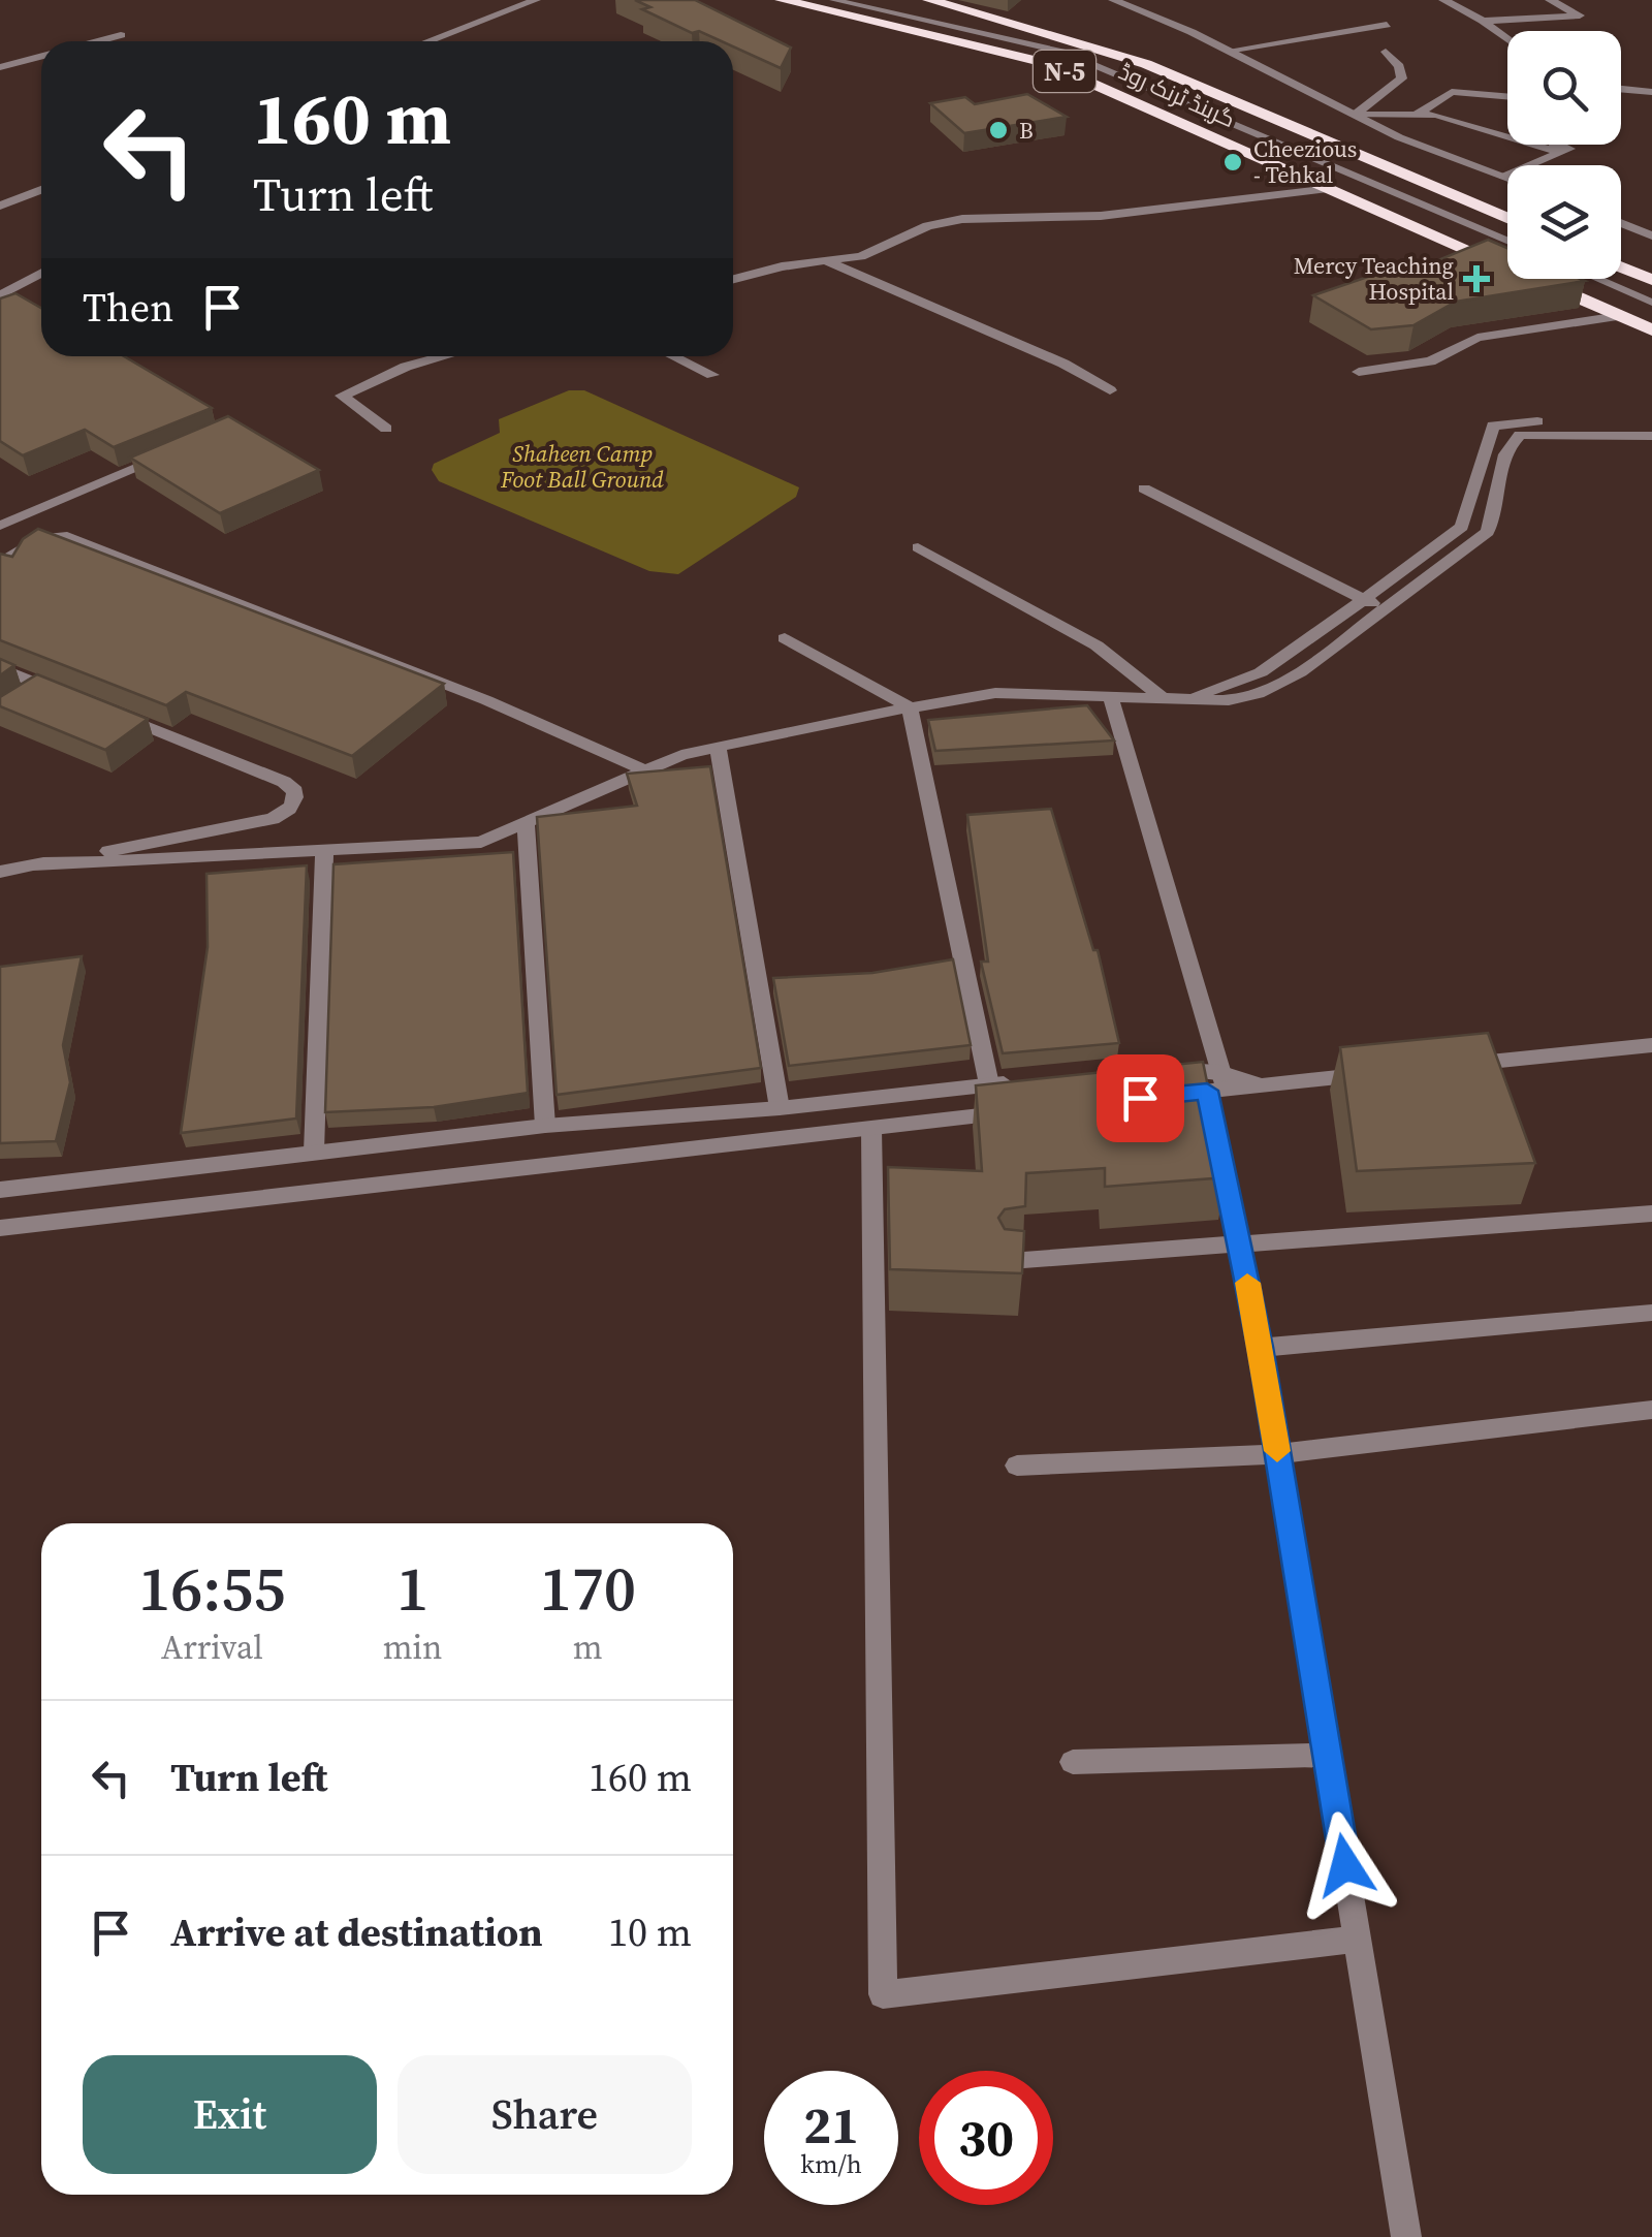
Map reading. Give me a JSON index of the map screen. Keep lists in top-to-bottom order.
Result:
{
  "streets": {
    "highway": ["N-5", "گرینڈ ٹرنک روڈ"]
  },
  "parks": ["Shaheen Camp Foot Ball Ground"],
  "places": {
    "other": ["B", "Cheezious - Tehkal"],
    "health": ["Mercy Teaching Hospital"]
  },
  "page": {
    "turn": ["160 m", "Turn left"],
    "then": "Then",
    "eta": [
      "16:55",
      "Arrival",
      "1",
      "min",
      "170",
      "m"
    ],
    "list": [
      {
        "name": "Turn left",
        "value": "160 m"
      },
      {
        "name": "Arrive at destination",
        "value": "10 m"
      }
    ],
    "buttons": ["Exit", "Share"],
    "speed": "21 km/h",
    "limit": "30"
  }
}
